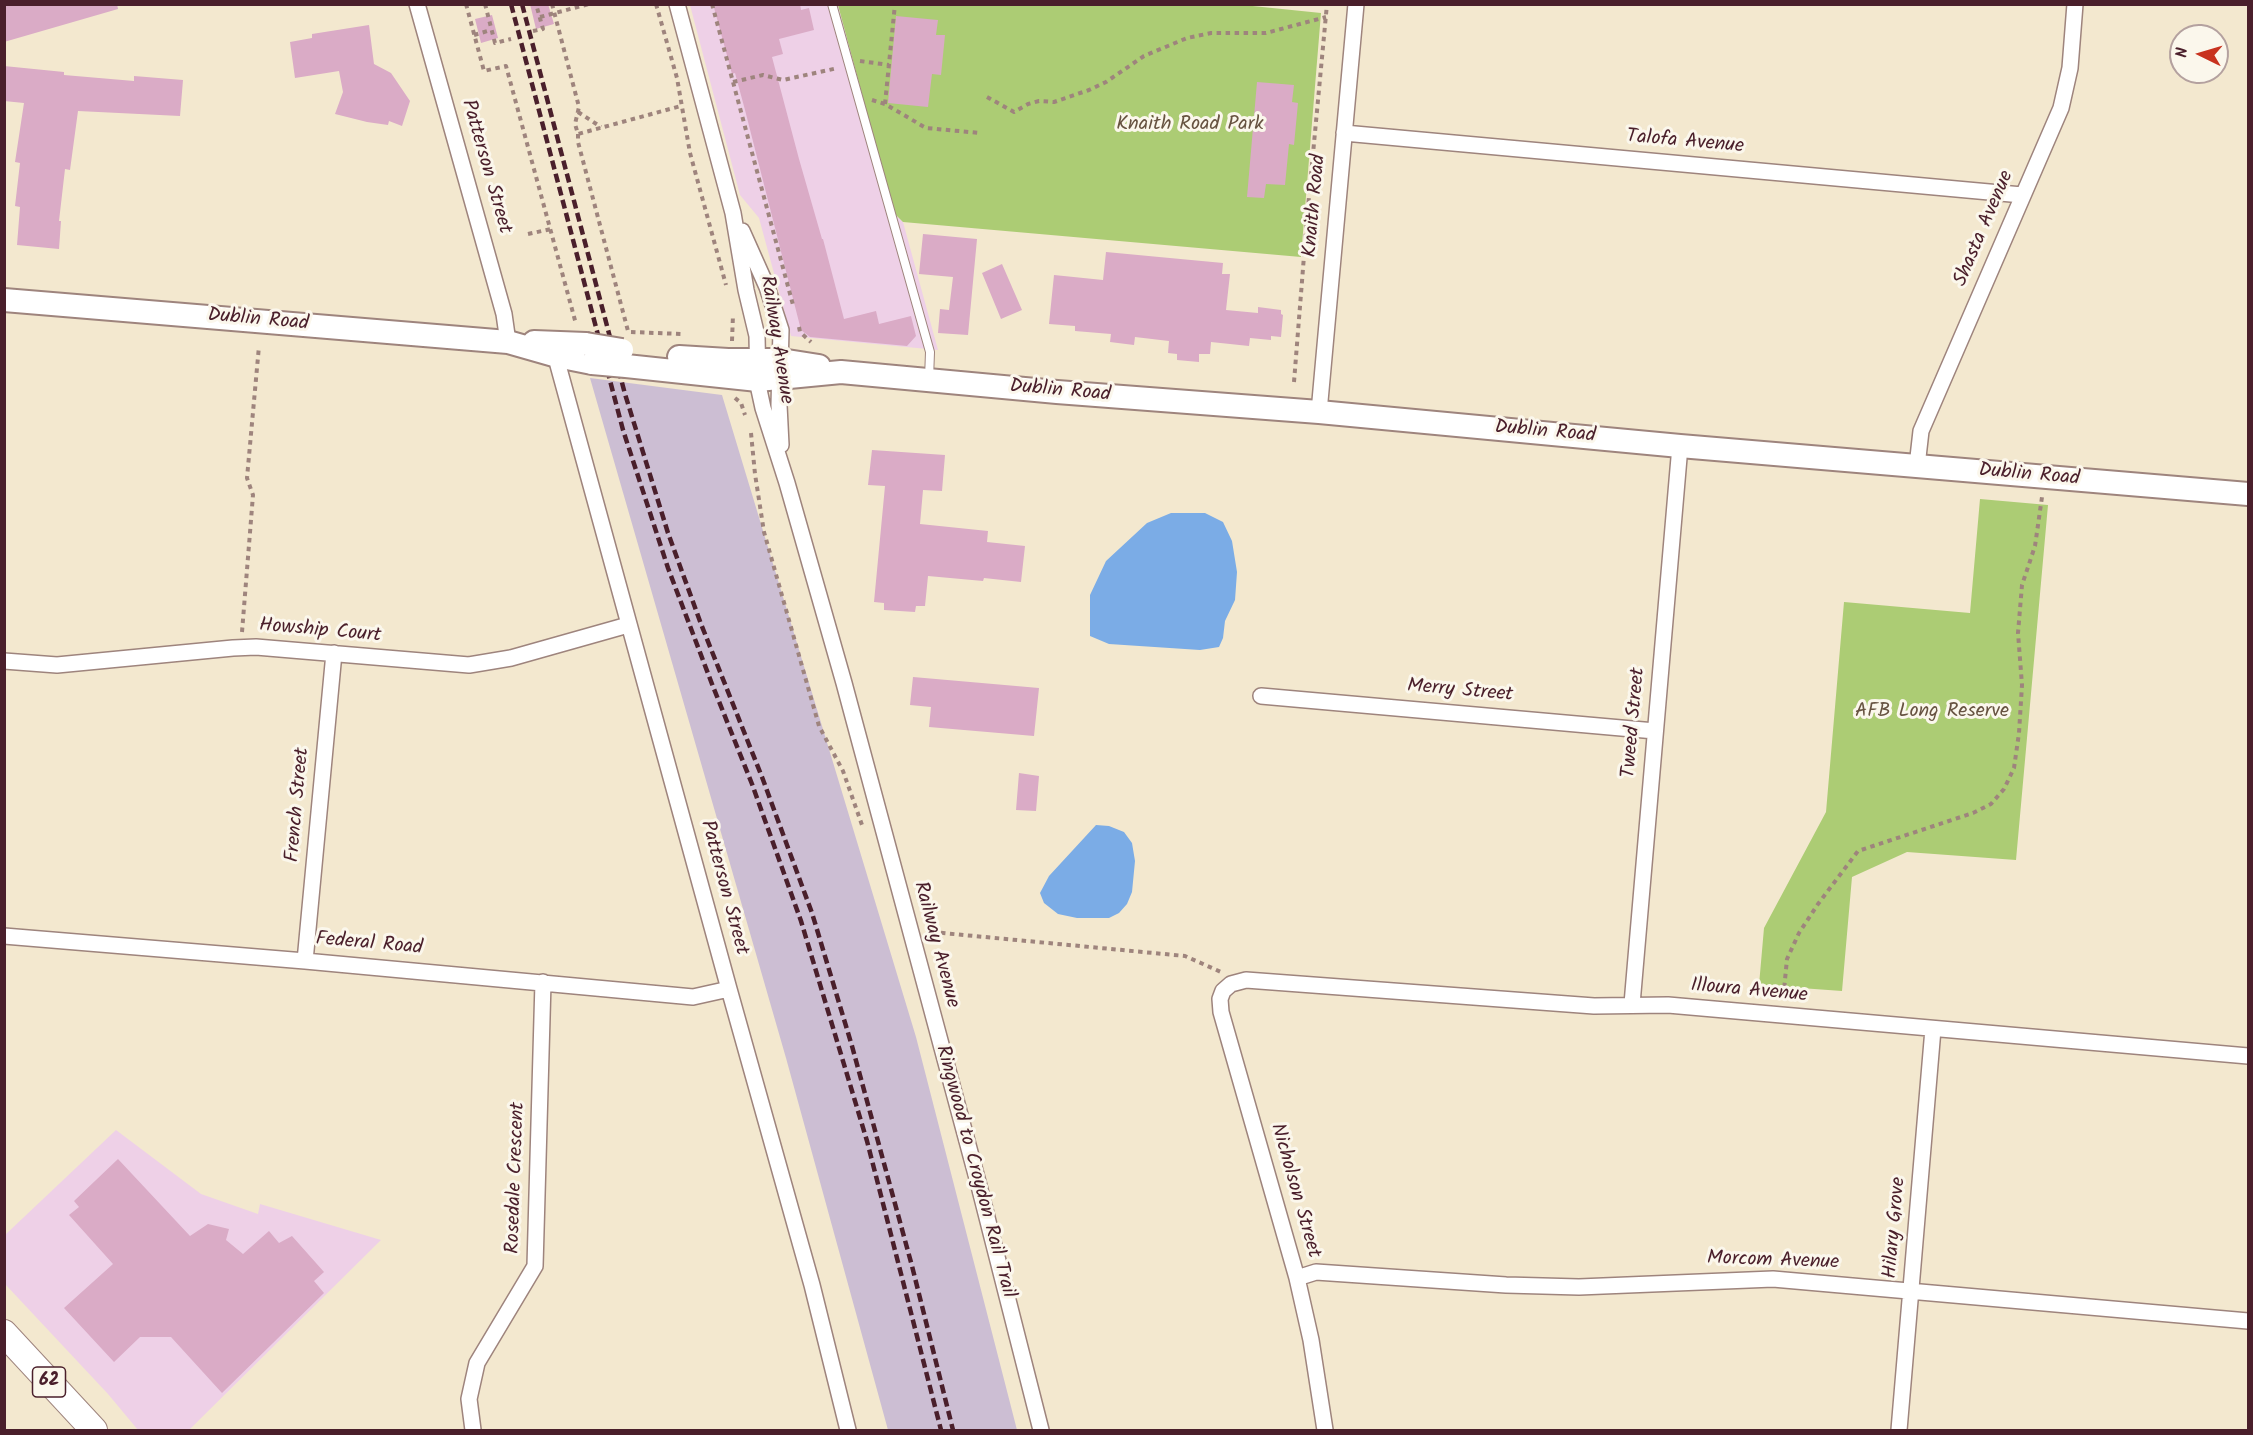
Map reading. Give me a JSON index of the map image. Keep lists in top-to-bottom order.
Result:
{
  "streets": {
    "main road": ["Dublin Road", "62"],
    "street": [
      "Talofa Avenue",
      "Patterson Street",
      "Knaith Road",
      "Shasta Avenue",
      "Railway Avenue",
      "Howship Court",
      "Merry Street",
      "Tweed Street",
      "French Street",
      "Federal Road",
      "Illoura Avenue",
      "Rosedale Crescent",
      "Nicholson Street",
      "Hilary Grove",
      "Morcom Avenue"
    ]
  },
  "crossings": [
    ["Talofa Avenue", "Knaith Road"],
    ["Talofa Avenue", "Shasta Avenue"],
    ["Patterson Street", "Dublin Road"],
    ["Patterson Street", "Howship Court"],
    ["Patterson Street", "Federal Road"],
    ["Knaith Road", "Dublin Road"],
    ["Shasta Avenue", "Dublin Road"],
    ["Dublin Road", "Railway Avenue"],
    ["Dublin Road", "Tweed Street"],
    ["Howship Court", "French Street"],
    ["Merry Street", "Tweed Street"],
    ["Tweed Street", "Illoura Avenue"],
    ["French Street", "Federal Road"],
    ["Federal Road", "Rosedale Crescent"],
    ["Illoura Avenue", "Nicholson Street"],
    ["Illoura Avenue", "Hilary Grove"],
    ["Nicholson Street", "Morcom Avenue"],
    ["Hilary Grove", "Morcom Avenue"]
  ],
  "parks": ["Knaith Road Park", "AFB Long Reserve"],
  "north": "left"
}
